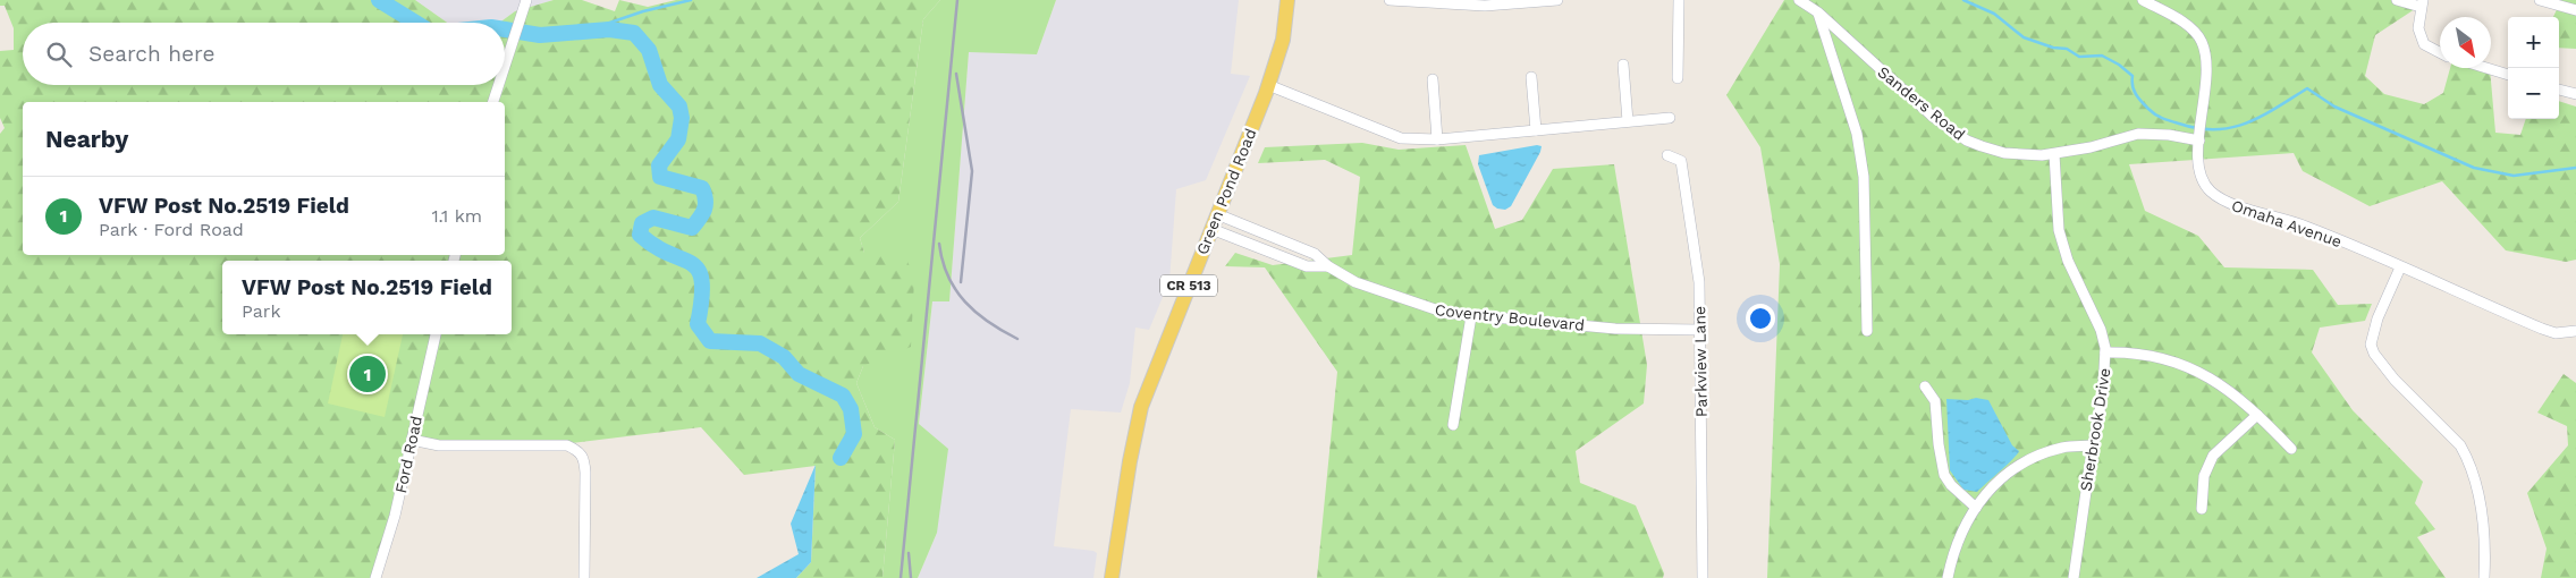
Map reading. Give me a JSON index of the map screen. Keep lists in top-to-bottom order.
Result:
{
  "streets": {
    "main road": ["Green Pond Road", "CR 513"],
    "street": [
      "Sanders Road",
      "Omaha Avenue",
      "Coventry Boulevard",
      "Parkview Lane",
      "Sherbrook Drive",
      "Ford Road"
    ]
  },
  "crossings": [
    ["Sanders Road", "Omaha Avenue"],
    ["Sanders Road", "Sherbrook Drive"],
    ["Green Pond Road", "Coventry Boulevard"],
    ["Coventry Boulevard", "Parkview Lane"]
  ],
  "north": "bottom right",
  "page": {
    "map_buttons": ["+", "−"],
    "search": "Search here",
    "heading": "Nearby",
    "list": [
      {
        "mark": "1",
        "name": "VFW Post No.2519 Field",
        "note": "Park · Ford Road",
        "value": "1.1 km"
      }
    ],
    "popup": ["VFW Post No.2519 Field", "Park"],
    "pins": "1"
  }
}
